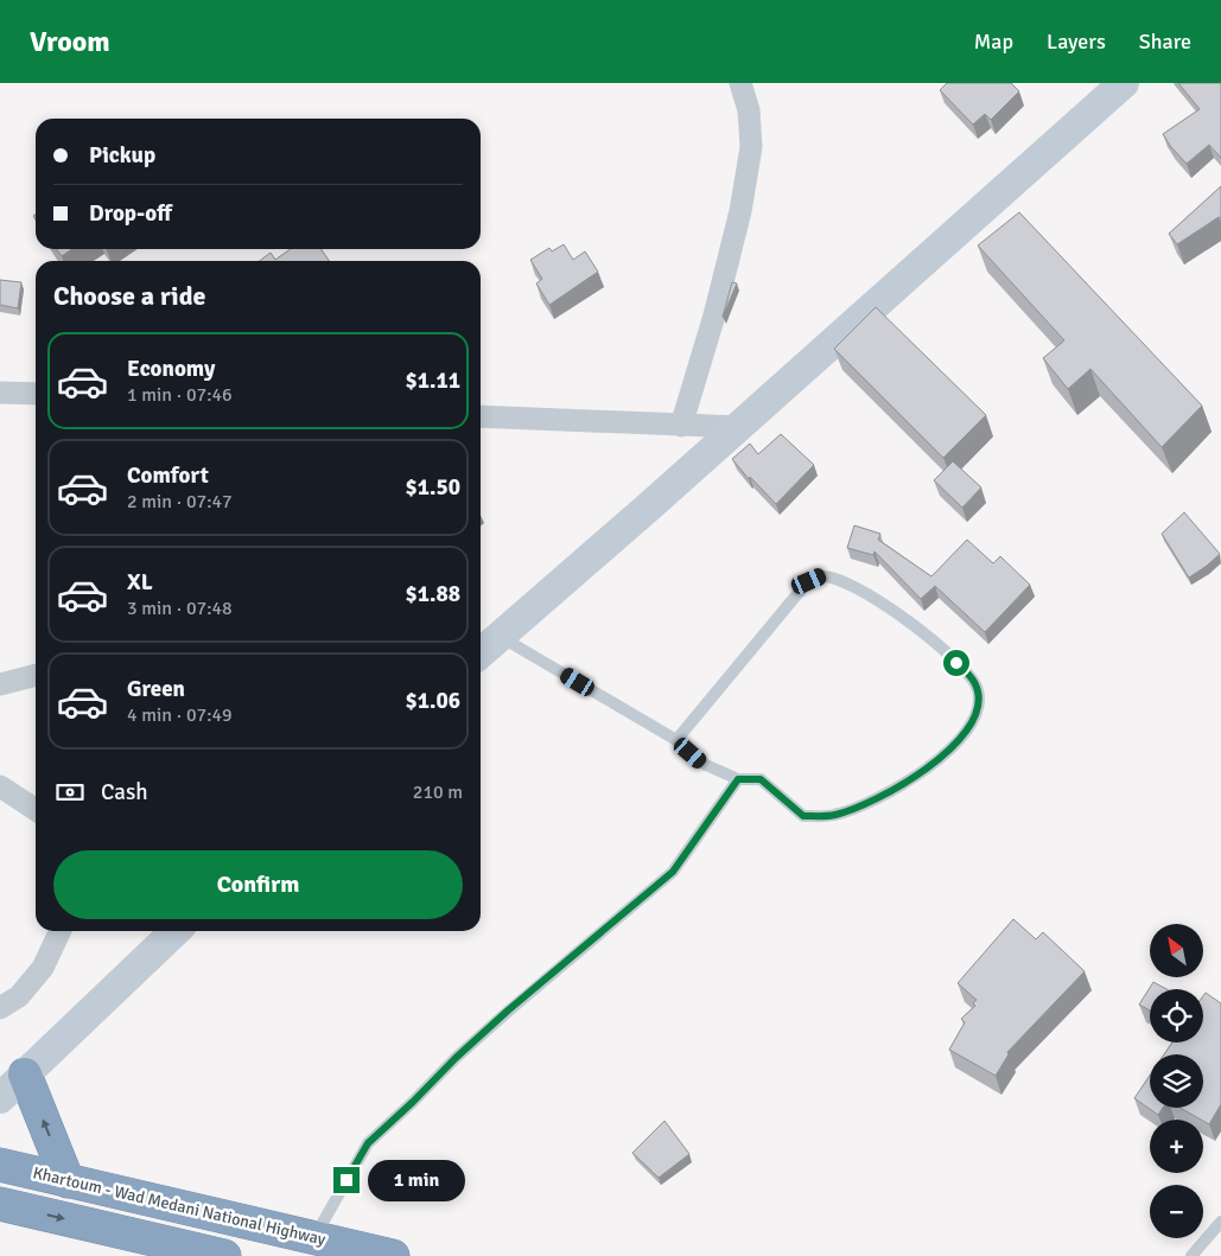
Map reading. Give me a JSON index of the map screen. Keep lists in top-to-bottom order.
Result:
{
  "streets": {
    "highway": ["Khartoum - Wad Medani National Highway"]
  },
  "north": "top left",
  "page": {
    "header": "Vroom",
    "nav": ["Map", "Layers", "Share"],
    "banner": ["Pickup", "Drop-off"],
    "heading": "Choose a ride",
    "list": [
      {
        "name": "Economy",
        "note": "1 min · 07:46",
        "value": "$1.11"
      },
      {
        "name": "Comfort",
        "note": "2 min · 07:47",
        "value": "$1.50"
      },
      {
        "name": "XL",
        "note": "3 min · 07:48",
        "value": "$1.88"
      },
      {
        "name": "Green",
        "note": "4 min · 07:49",
        "value": "$1.06"
      }
    ],
    "pay": ["Cash", "210 m"],
    "buttons": "Confirm",
    "map_buttons": ["+", "−"],
    "bubble": "1 min"
  }
}
